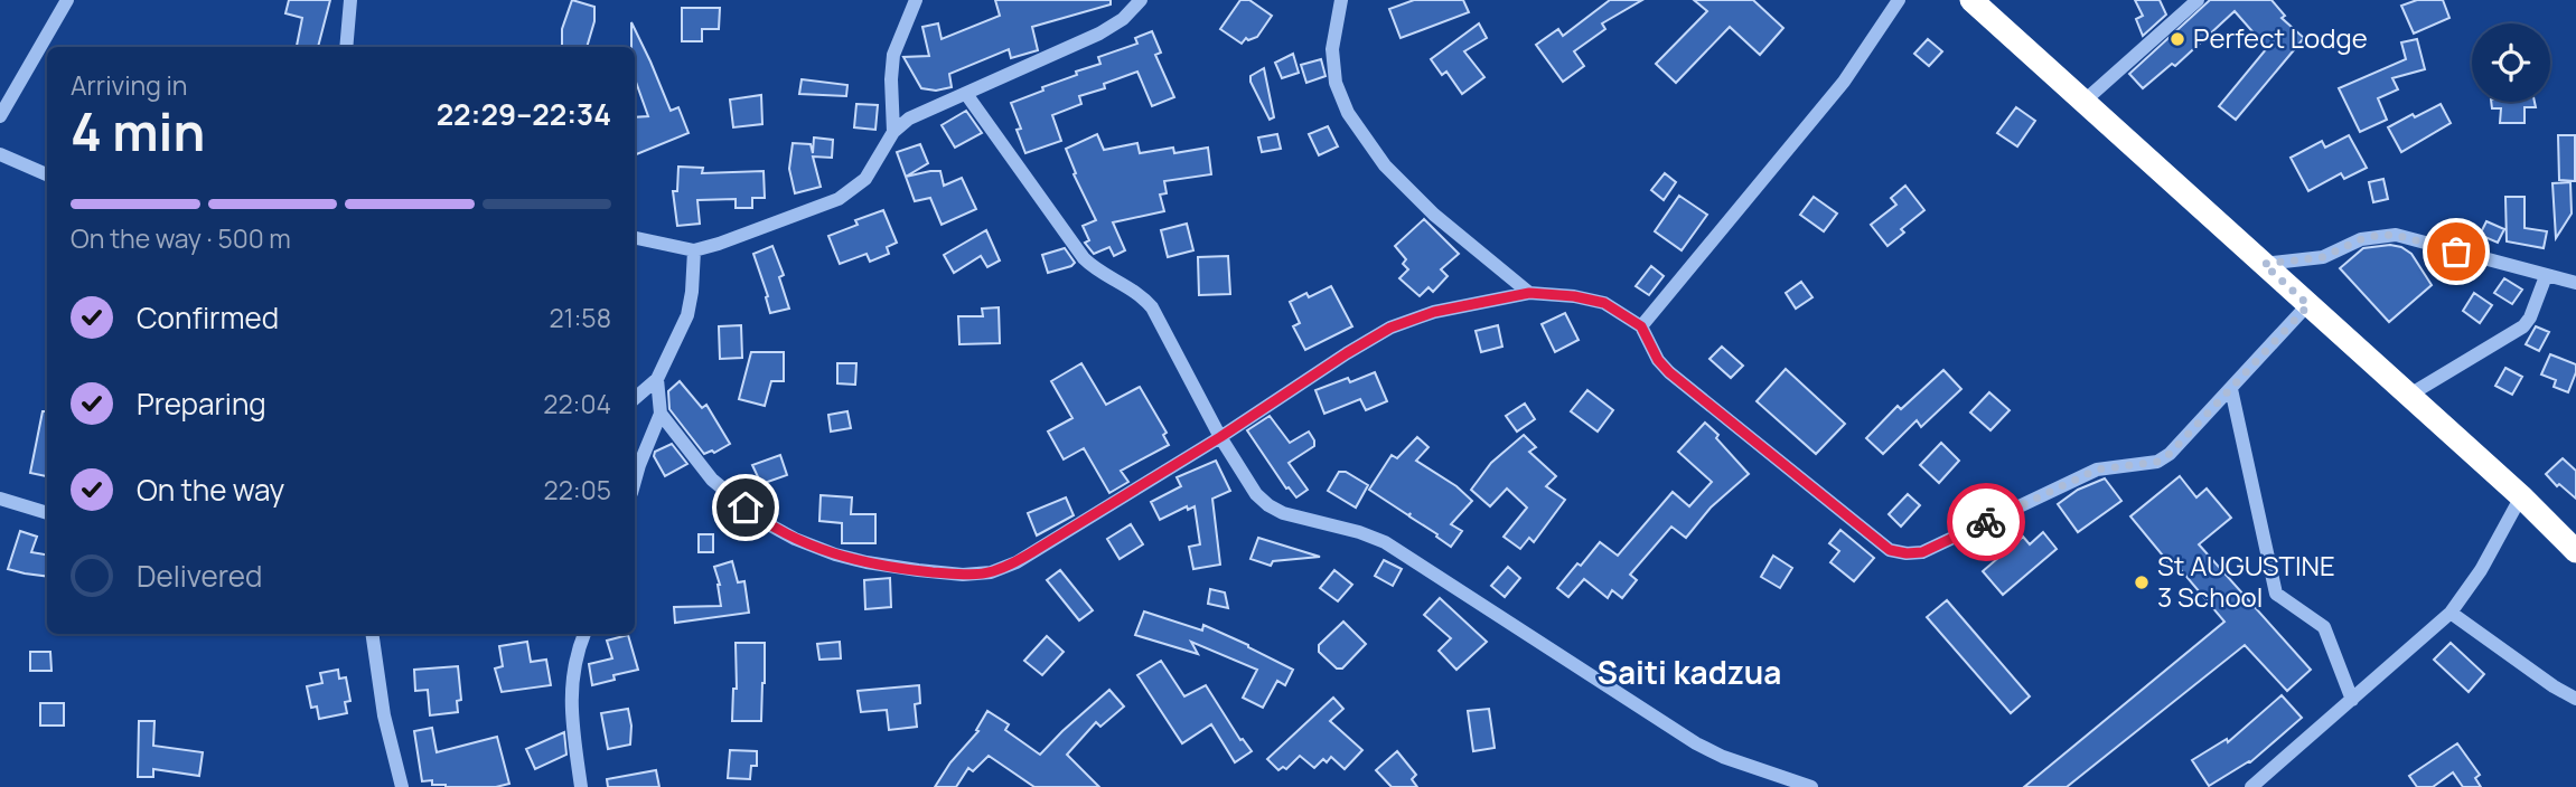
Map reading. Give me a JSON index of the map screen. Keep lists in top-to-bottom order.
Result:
{
  "districts": ["Saiti kadzua"],
  "places": ["Perfect Lodge", "St AUGUSTINE 3 School"],
  "page": {
    "heading": ["4 min", "Arriving in", "22:29–22:34"],
    "bar": "On the way · 500 m",
    "list": [
      ["Confirmed", "21:58"],
      ["Preparing", "22:04"],
      ["On the way", "22:05"],
      "Delivered"
    ]
  }
}
